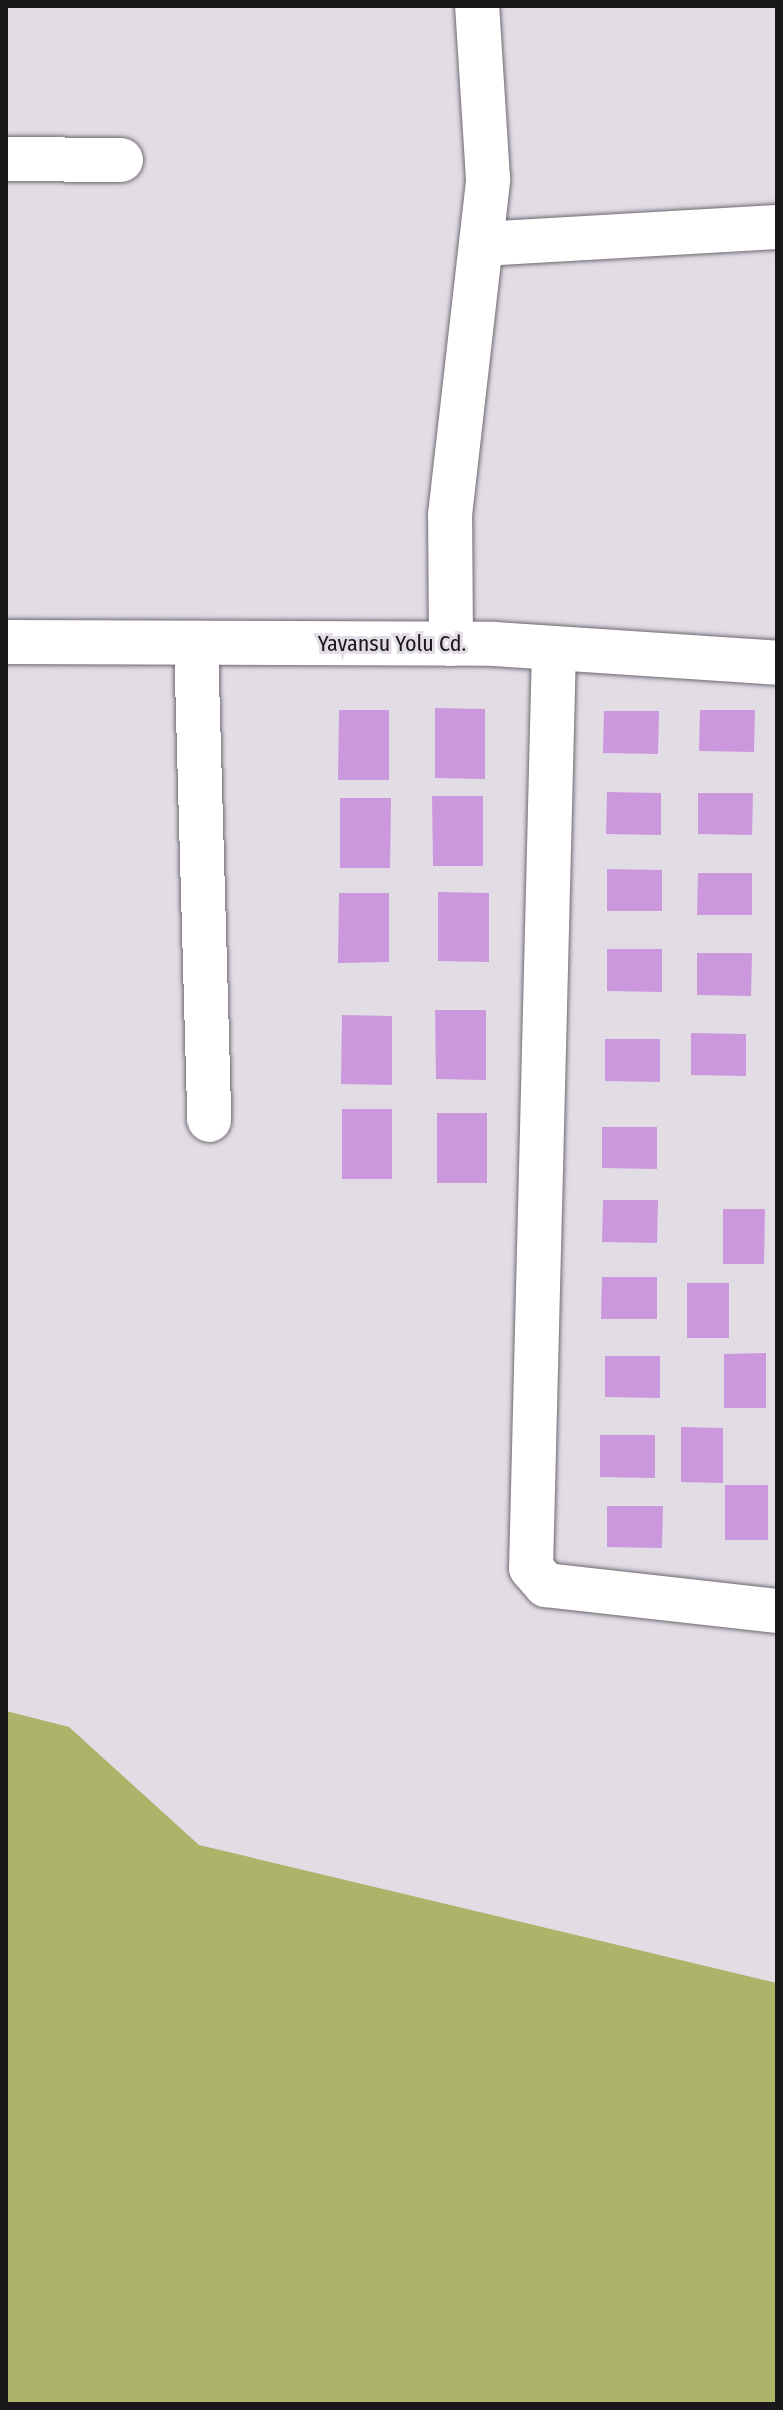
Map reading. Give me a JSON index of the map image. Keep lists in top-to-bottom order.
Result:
{
  "streets": {
    "street": ["Yavansu Yolu Cd."]
  }
}
